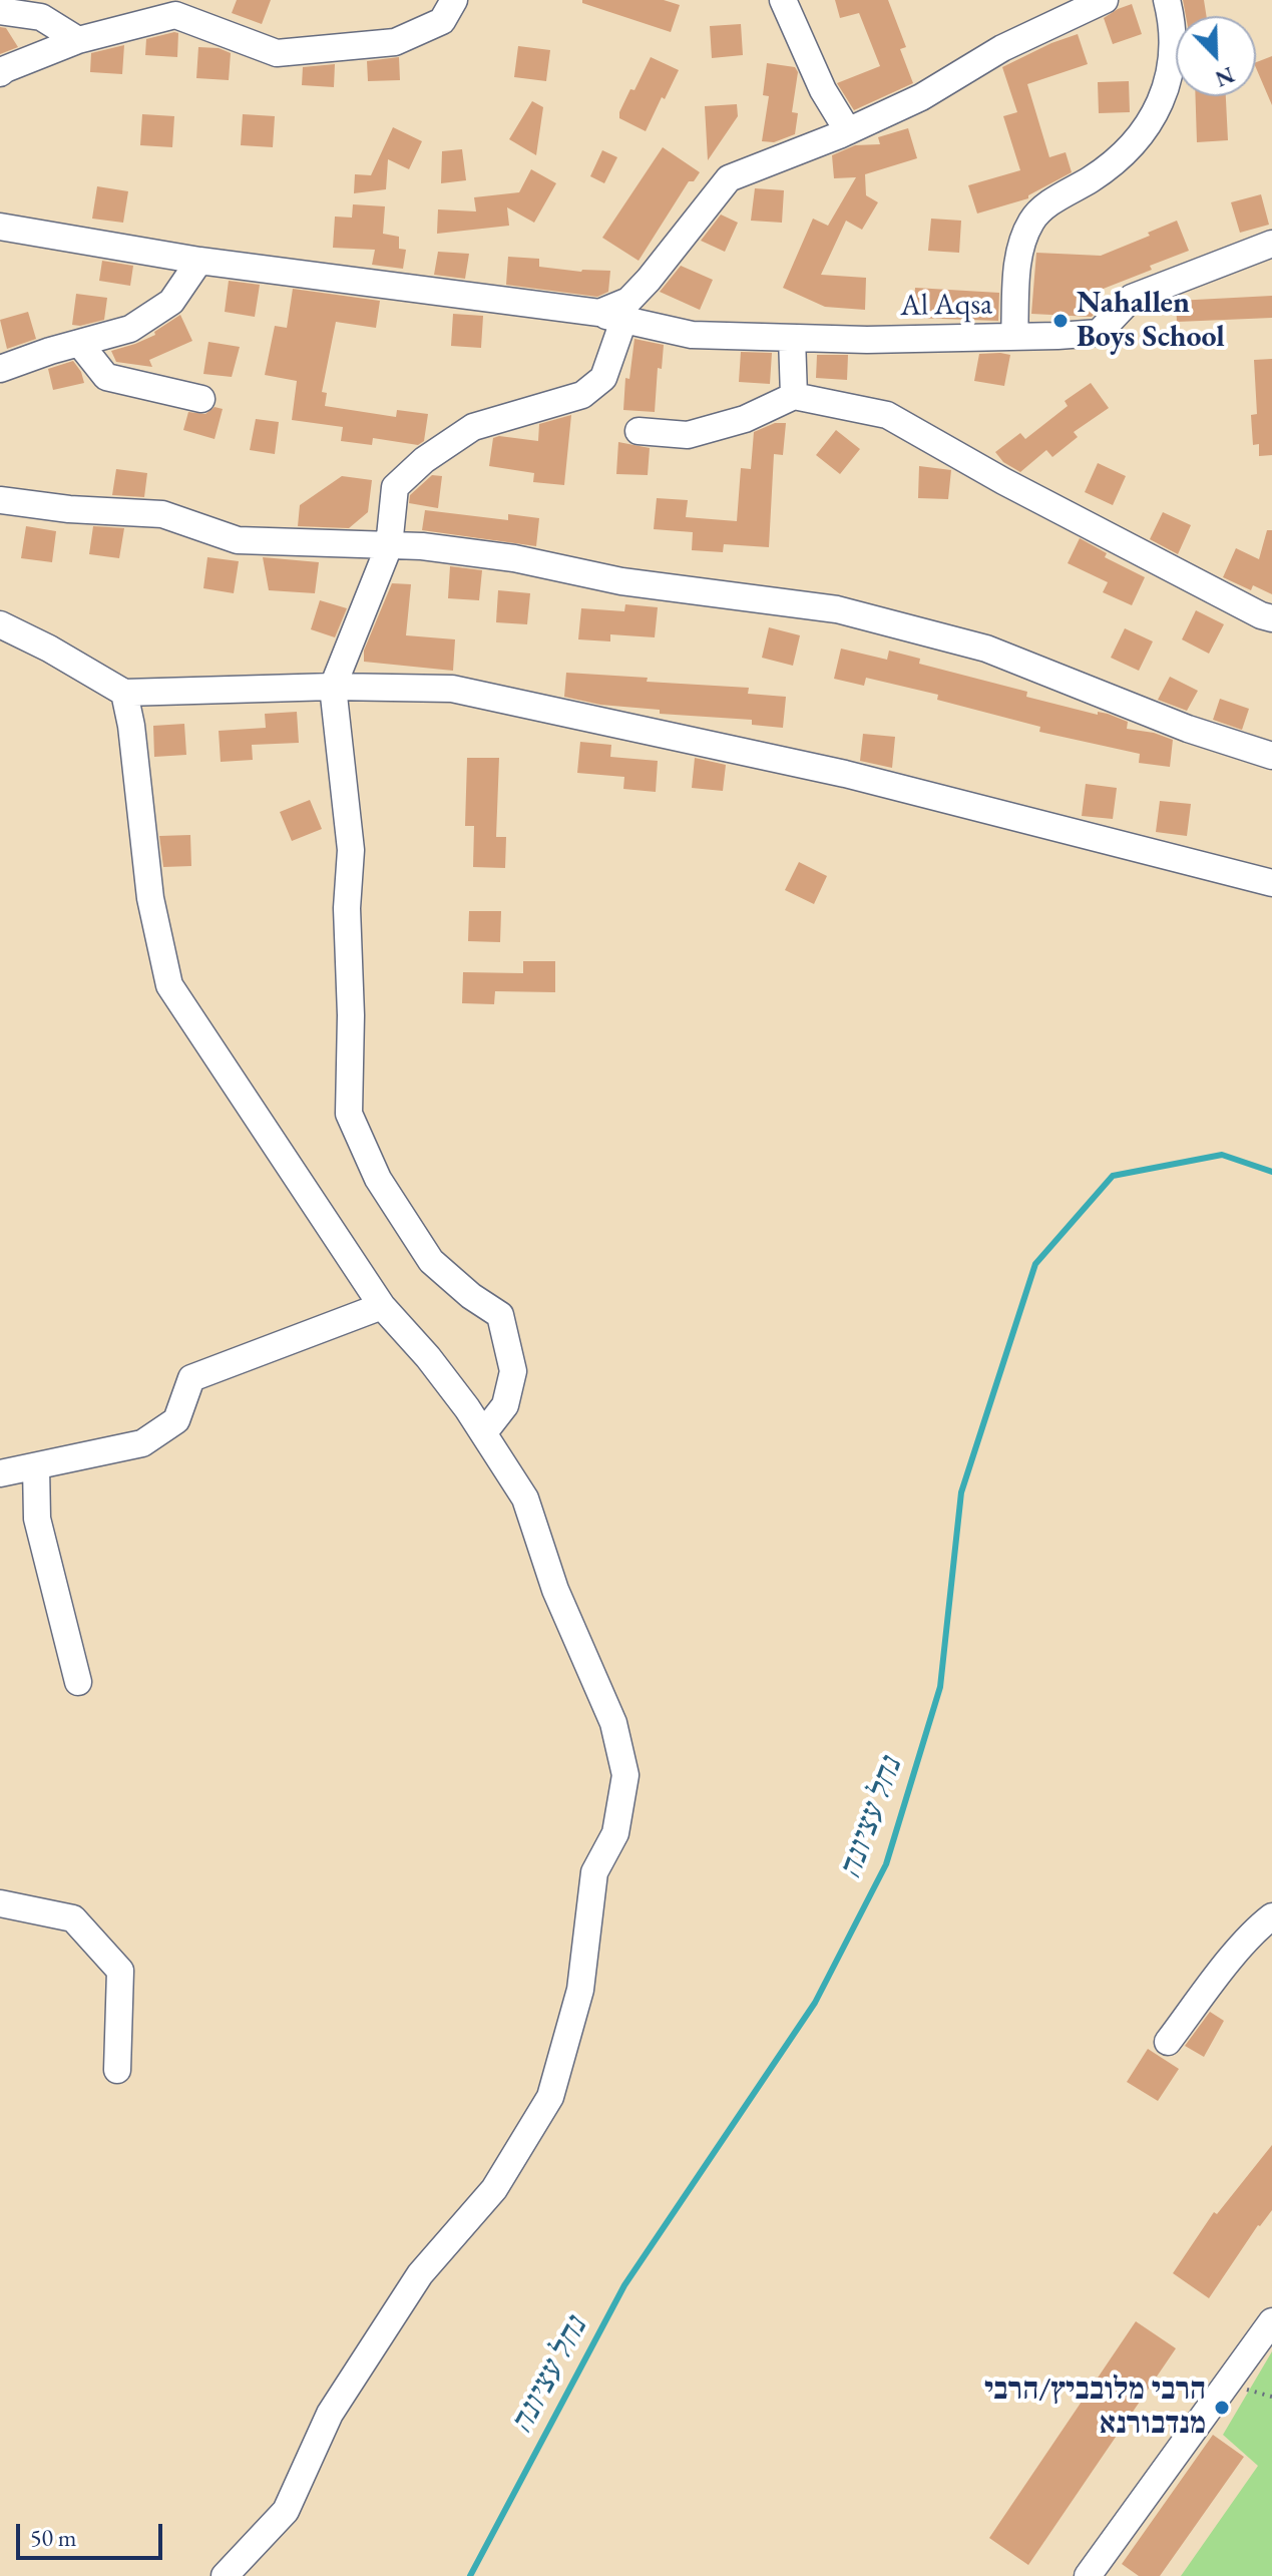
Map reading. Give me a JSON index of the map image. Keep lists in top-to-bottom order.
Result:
{
  "streets": {
    "street": ["Al Aqsa"]
  },
  "water": ["נחל עציונה"],
  "places": ["Nahallen Boys School", "הרבי מלובביץ/הרבי מנדבורנא"],
  "scale_bar": "50 m",
  "north": "bottom right"
}
